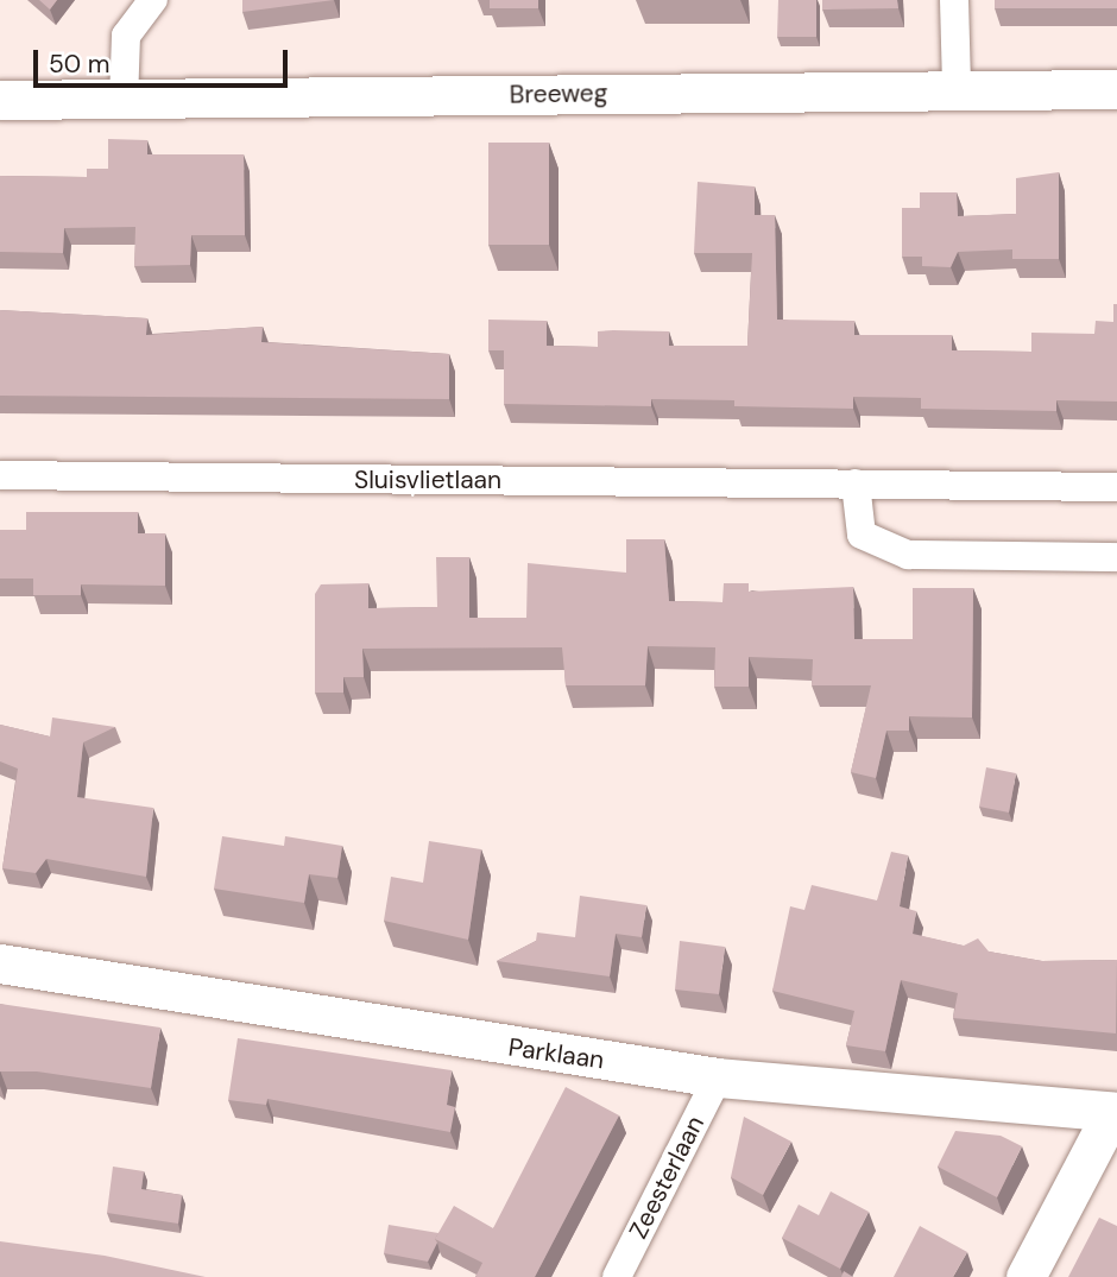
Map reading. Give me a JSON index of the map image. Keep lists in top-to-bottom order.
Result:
{
  "streets": {
    "street": [
      "Breeweg",
      "Sluisvlietlaan",
      "Parklaan",
      "Zeesterlaan"
    ]
  },
  "crossings": [
    ["Parklaan", "Zeesterlaan"]
  ],
  "scale_bar": "50 m"
}
